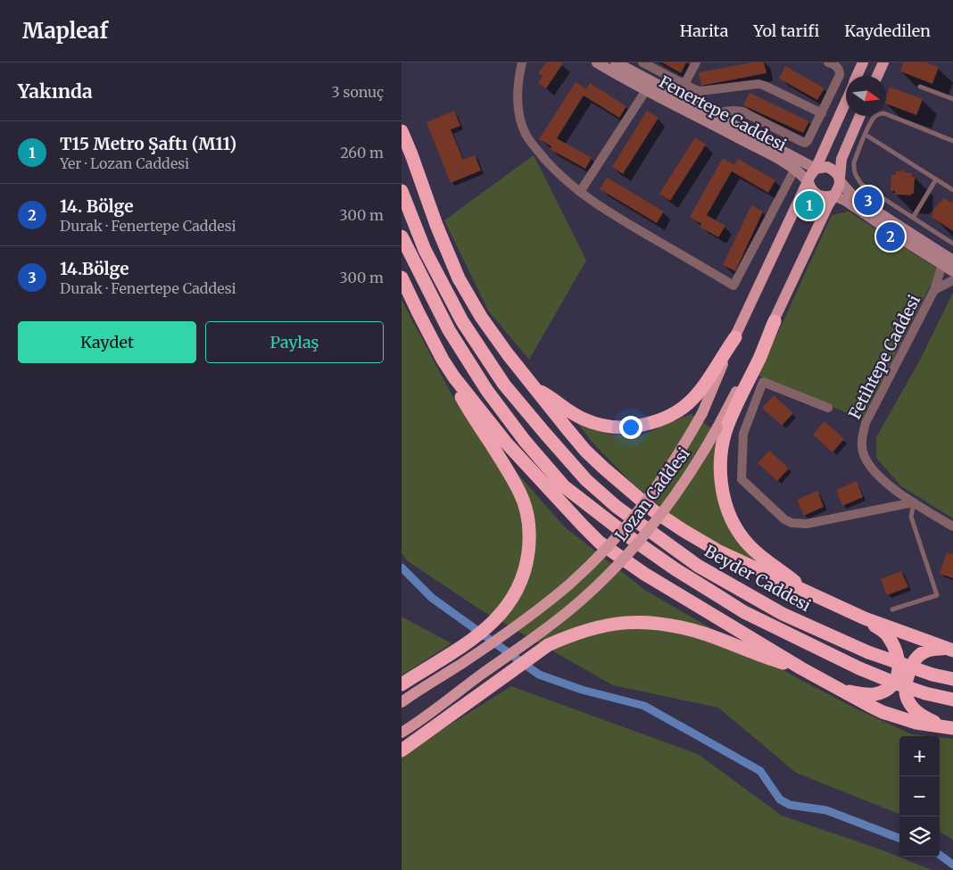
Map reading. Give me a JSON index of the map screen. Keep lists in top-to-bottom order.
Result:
{
  "streets": {
    "highway": ["Beyder Caddesi"],
    "main road": ["Lozan Caddesi"],
    "street": ["Fenertepe Caddesi", "Fetihtepe Caddesi"]
  },
  "crossings": [
    ["Fenertepe Caddesi", "Lozan Caddesi"]
  ],
  "north": "right",
  "page": {
    "header": "Mapleaf",
    "nav": ["Harita", "Yol tarifi", "Kaydedilen"],
    "heading": ["Yakında", "3 sonuç"],
    "list": [
      {
        "mark": "1",
        "name": "T15 Metro Şaftı (M11)",
        "note": "Yer · Lozan Caddesi",
        "value": "260 m"
      },
      {
        "mark": "2",
        "name": "14. Bölge",
        "note": "Durak · Fenertepe Caddesi",
        "value": "300 m"
      },
      {
        "mark": "3",
        "name": "14.Bölge",
        "note": "Durak · Fenertepe Caddesi",
        "value": "300 m"
      }
    ],
    "pins": ["3", "1", "2"],
    "buttons": ["Kaydet", "Paylaş"],
    "map_buttons": ["+", "−"]
  }
}
